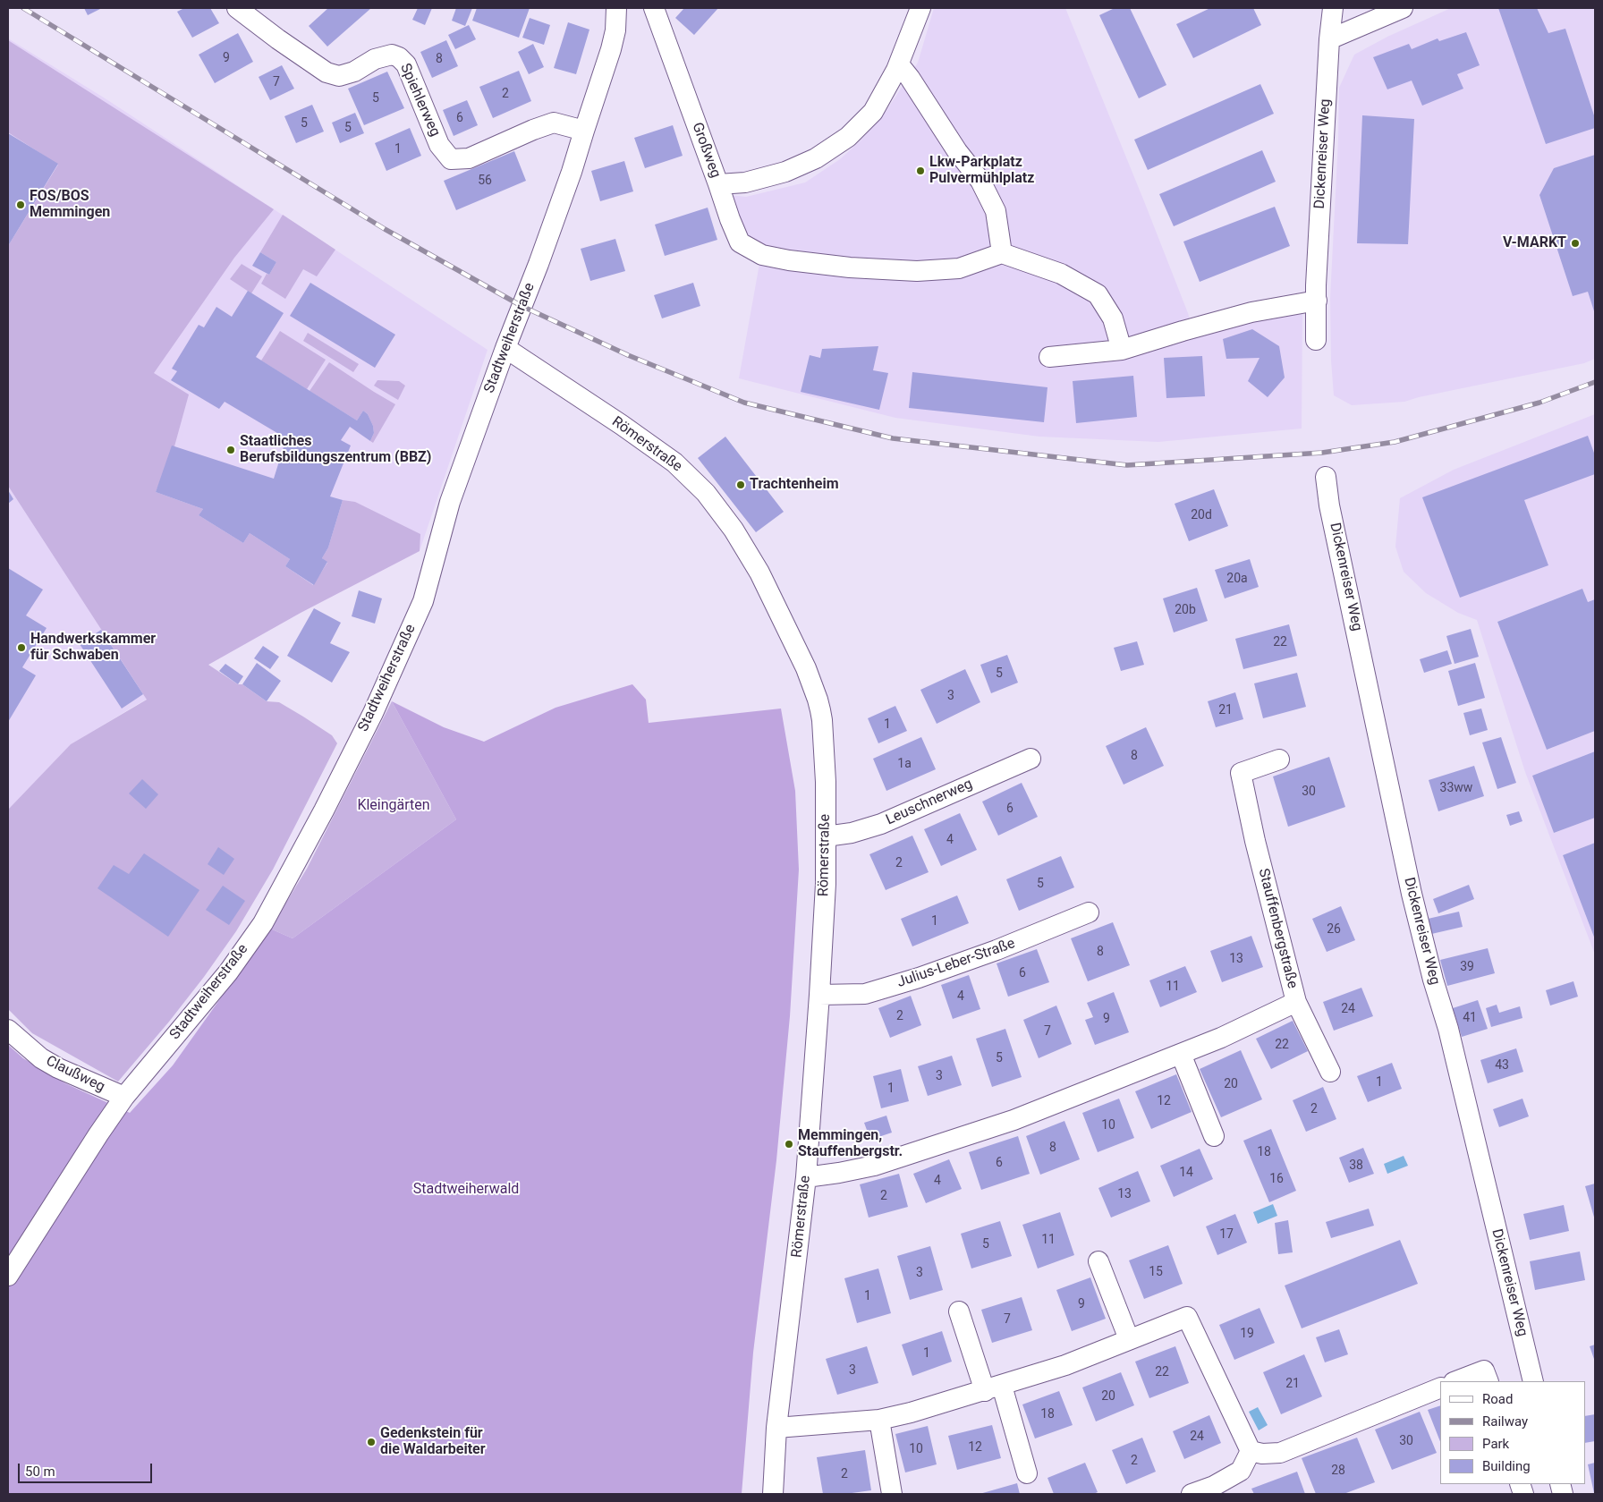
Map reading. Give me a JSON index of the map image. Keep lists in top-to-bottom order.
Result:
{
  "streets": {
    "street": [
      "Spiehlerweg",
      "Großweg",
      "Dickenreiser Weg",
      "Stadtweiherstraße",
      "Römerstraße",
      "Leuschnerweg",
      "Stauffenbergstraße",
      "Julius-Leber-Straße",
      "Claußweg"
    ]
  },
  "crossings": [
    ["Spiehlerweg", "Stadtweiherstraße"],
    ["Stadtweiherstraße", "Römerstraße"],
    ["Stadtweiherstraße", "Claußweg"],
    ["Römerstraße", "Leuschnerweg"],
    ["Römerstraße", "Stauffenbergstraße"],
    ["Römerstraße", "Julius-Leber-Straße"]
  ],
  "parks": ["Kleingärten", "Stadtweiherwald"],
  "places": [
    "Lkw-Parkplatz Pulvermühlplatz",
    "FOS/BOS Memmingen",
    "V-MARKT",
    "Staatliches Berufsbildungszentrum (BBZ)",
    "Trachtenheim",
    "Handwerkskammer für Schwaben",
    "Memmingen, Stauffenbergstr.",
    "Gedenkstein für die Waldarbeiter"
  ],
  "house_numbers": [
    "9",
    "8",
    "7",
    "2",
    "5",
    "6",
    "5",
    "5",
    "1",
    "56",
    "20d",
    "20a",
    "20b",
    "22",
    "5",
    "3",
    "21",
    "1",
    "8",
    "1a",
    "33ww",
    "30",
    "6",
    "4",
    "2",
    "5",
    "1",
    "26",
    "8",
    "13",
    "39",
    "6",
    "11",
    "4",
    "24",
    "2",
    "41",
    "9",
    "7",
    "22",
    "5",
    "43",
    "3",
    "1",
    "20",
    "1",
    "12",
    "2",
    "10",
    "8",
    "18",
    "6",
    "38",
    "14",
    "16",
    "4",
    "13",
    "2",
    "17",
    "11",
    "5",
    "15",
    "3",
    "1",
    "9",
    "7",
    "19",
    "1",
    "3",
    "22",
    "21",
    "20",
    "18",
    "24",
    "30",
    "12",
    "10",
    "2",
    "28",
    "2"
  ],
  "legend": [
    "Road",
    "Railway",
    "Park",
    "Building"
  ],
  "scale_bar": "50 m"
}
